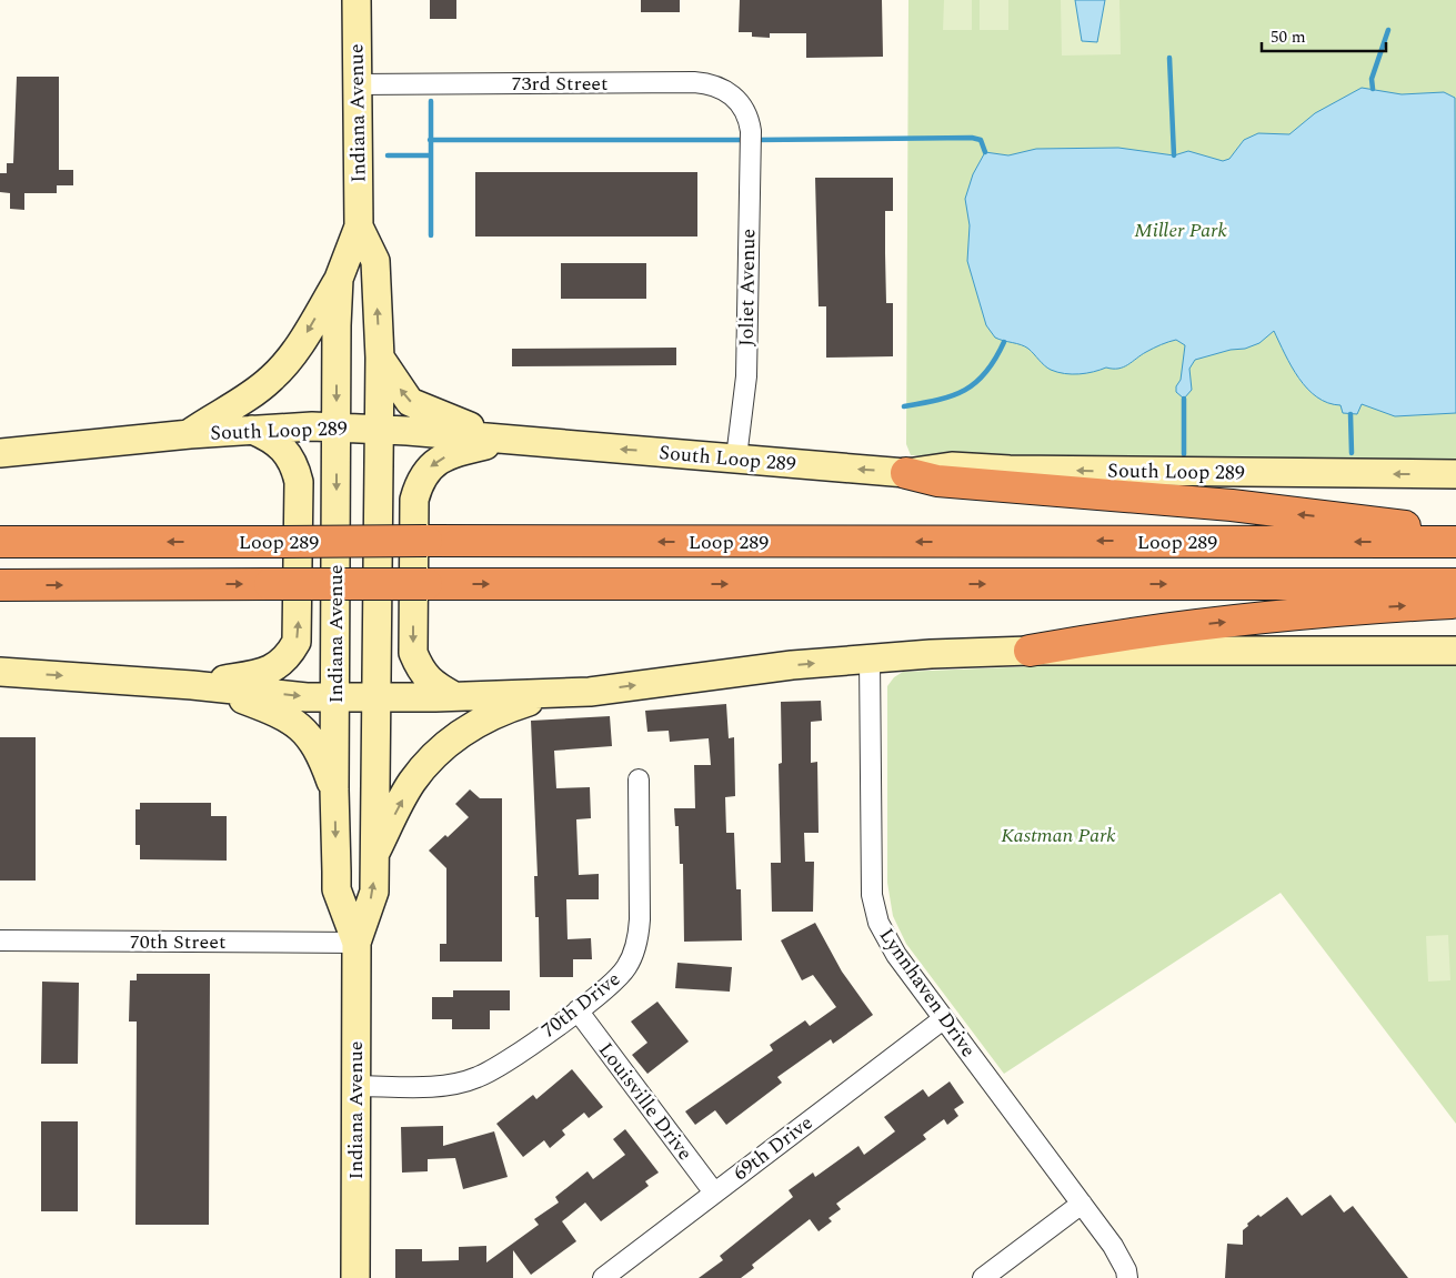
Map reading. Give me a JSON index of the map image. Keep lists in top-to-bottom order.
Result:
{
  "streets": {
    "highway": ["Loop 289"],
    "main road": ["Indiana Avenue", "South Loop 289"],
    "street": [
      "73rd Street",
      "Joliet Avenue",
      "70th Street",
      "Lynnhaven Drive",
      "70th Drive",
      "Louisville Drive",
      "69th Drive"
    ]
  },
  "crossings": [
    ["73rd Street", "Indiana Avenue"],
    ["73rd Street", "Joliet Avenue"],
    ["Indiana Avenue", "South Loop 289"],
    ["Indiana Avenue", "70th Street"],
    ["Indiana Avenue", "70th Drive"],
    ["Joliet Avenue", "South Loop 289"],
    ["Lynnhaven Drive", "69th Drive"],
    ["70th Drive", "Louisville Drive"],
    ["Louisville Drive", "69th Drive"]
  ],
  "parks": ["Miller Park", "Kastman Park"],
  "scale_bar": "50 m"
}
